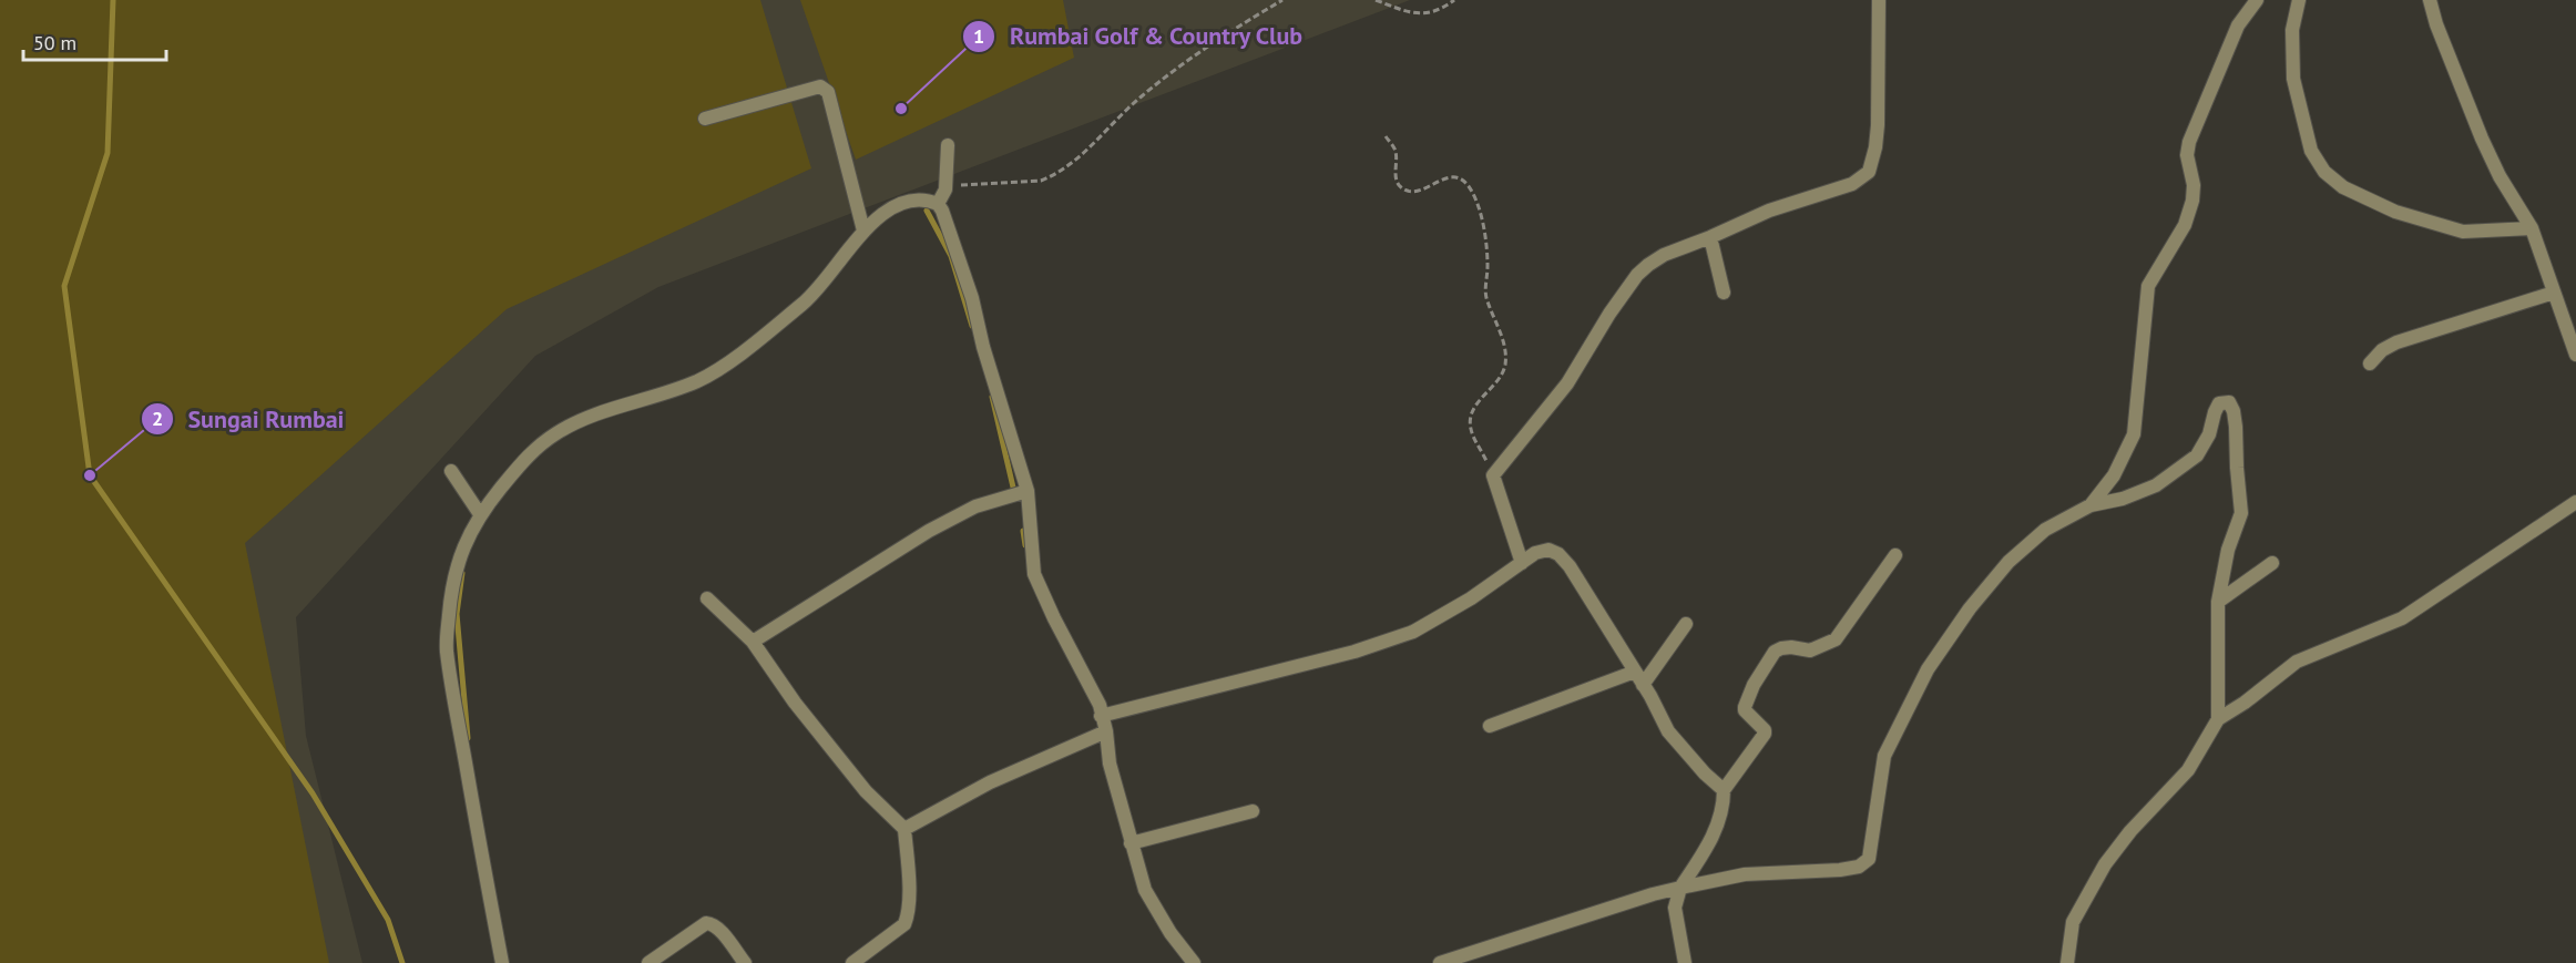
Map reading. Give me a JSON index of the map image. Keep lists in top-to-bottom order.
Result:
{
  "places": ["Rumbai Golf & Country Club", "Sungai Rumbai"],
  "scale_bar": "50 m"
}
